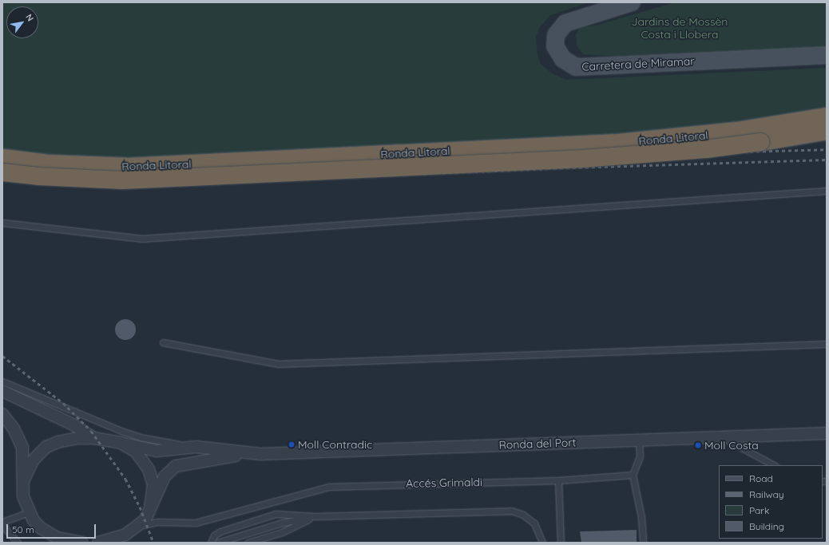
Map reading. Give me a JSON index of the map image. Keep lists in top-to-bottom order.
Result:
{
  "streets": {
    "highway": ["Ronda Litoral"],
    "street": ["Carretera de Miramar", "Ronda del Port"],
    "lane": ["Accés Grimaldi"]
  },
  "parks": ["Jardins de Mossèn Costa i Llobera"],
  "places": ["Moll Contradic", "Moll Costa"],
  "legend": [
    "Road",
    "Railway",
    "Park",
    "Building"
  ],
  "scale_bar": "50 m",
  "north": "top right"
}
